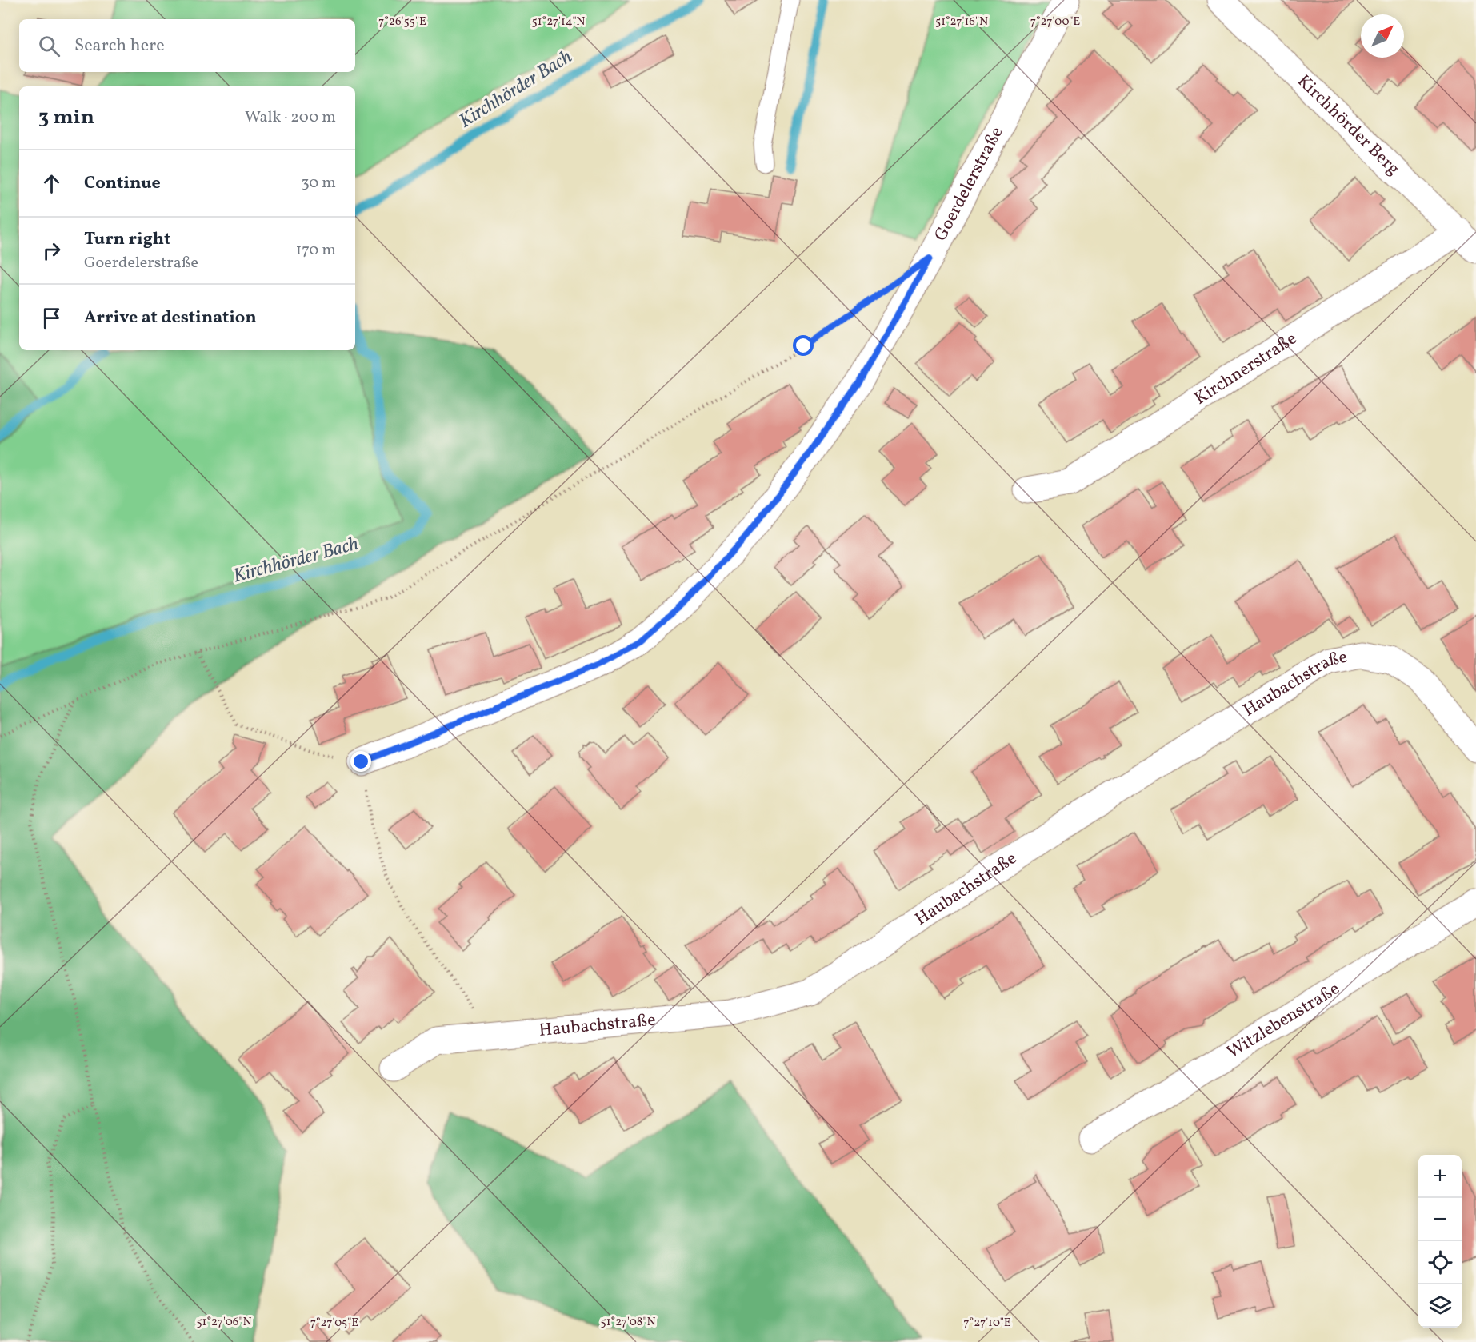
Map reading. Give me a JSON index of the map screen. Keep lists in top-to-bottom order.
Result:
{
  "streets": {
    "street": [
      "Kirchhörder Berg",
      "Goerdelerstraße",
      "Kirchnerstraße",
      "Haubachstraße",
      "Witzlebenstraße"
    ]
  },
  "crossings": [
    ["Kirchhörder Berg", "Kirchnerstraße"]
  ],
  "water": ["Kirchhörder Bach"],
  "north": "top right",
  "page": {
    "search": "Search here",
    "heading": ["3 min", "Walk · 200 m"],
    "list": [
      ["Continue", "30 m"],
      ["Turn right", "Goerdelerstraße", "170 m"],
      "Arrive at destination"
    ],
    "map_buttons": ["+", "−"]
  },
  "coordinates": [
    "7°26'55\"E",
    "7°27'00\"E",
    "51°27'14\"N",
    "51°27'16\"N",
    "51°27'06\"N",
    "51°27'08\"N",
    "7°27'05\"E",
    "7°27'10\"E"
  ]
}
